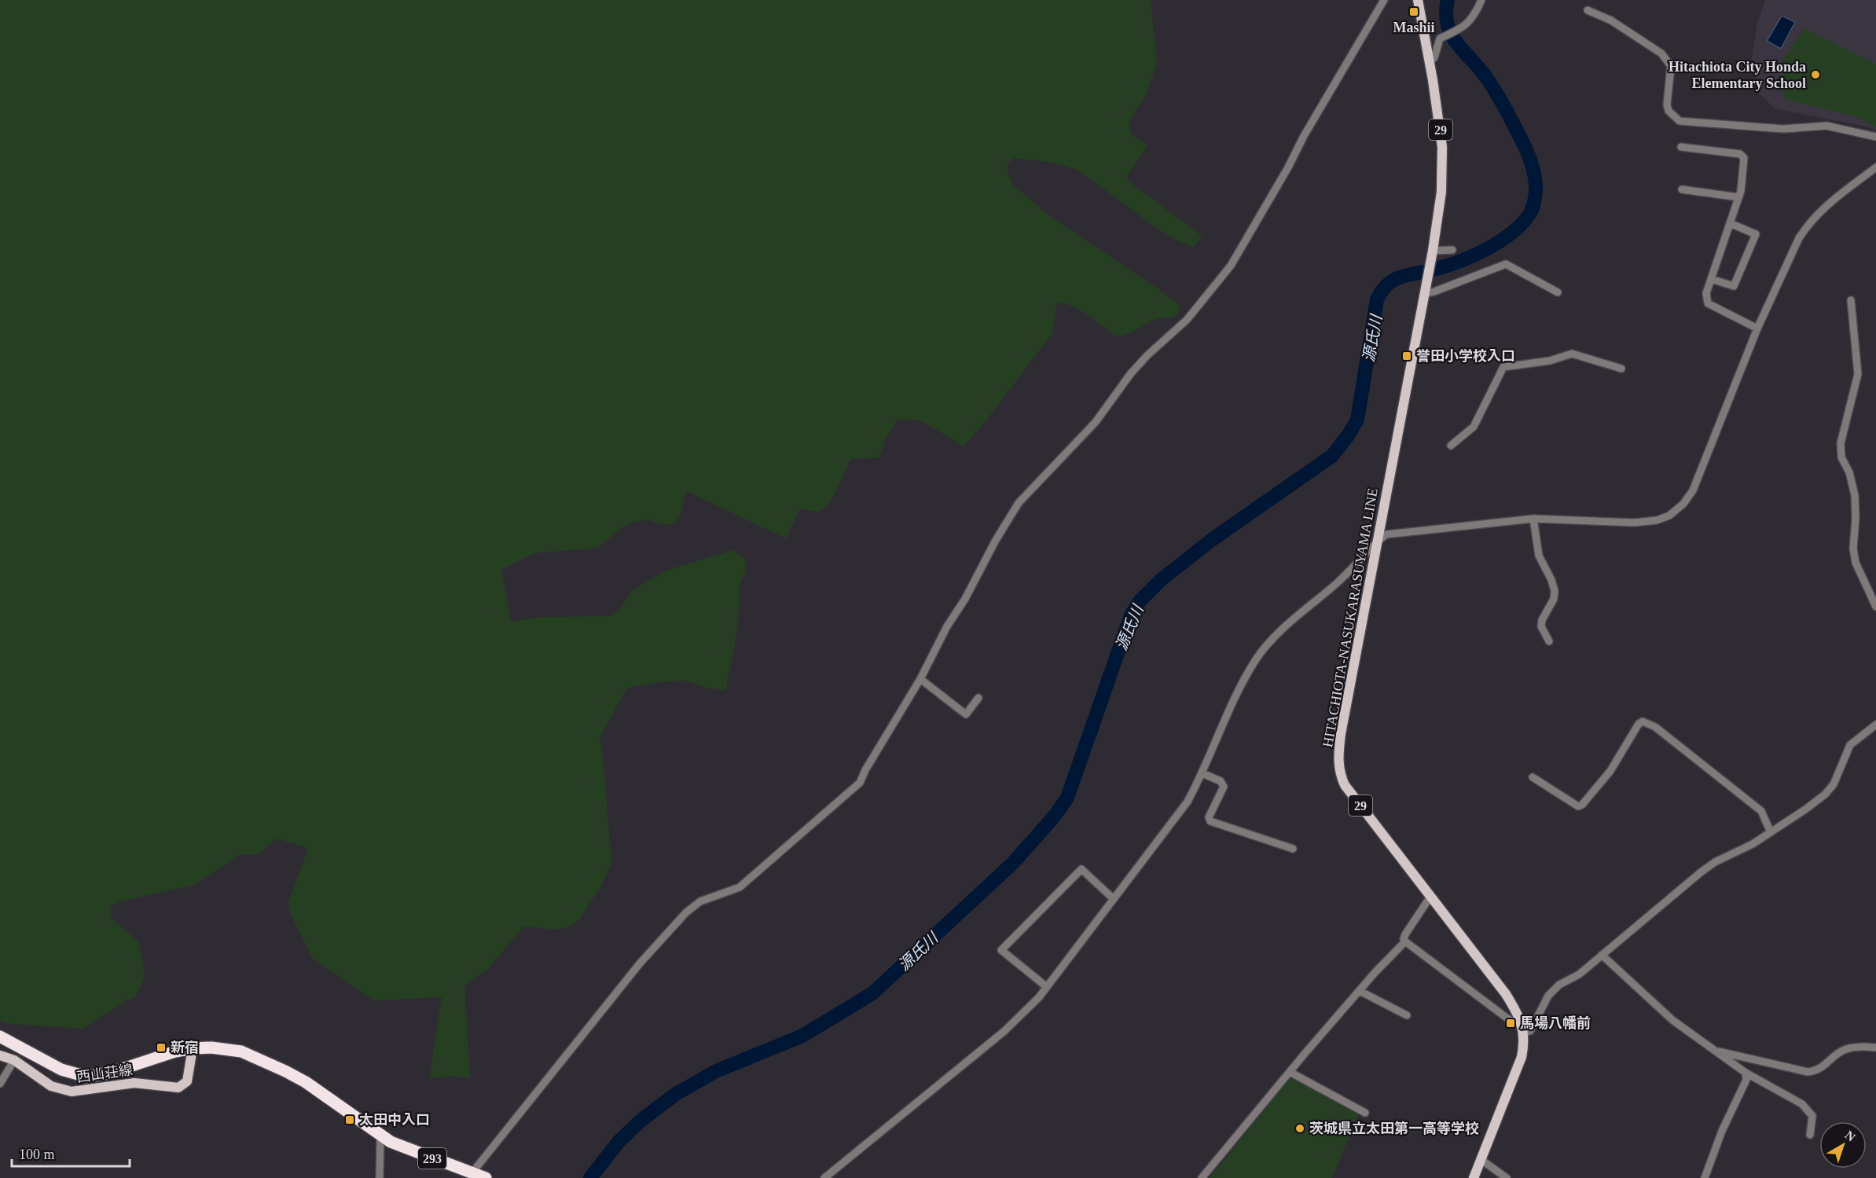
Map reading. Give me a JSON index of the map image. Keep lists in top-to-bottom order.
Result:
{
  "streets": {
    "highway": ["293"],
    "main road": ["29", "HITACHIOTA-NASUKARASUYAMA LINE", "西山荘線"]
  },
  "crossings": [
    ["西山荘線", "293"]
  ],
  "water": ["源氏川"],
  "places": {
    "transit": [
      "Mashii",
      "誉田小学校入口",
      "馬場八幡前",
      "新宿",
      "太田中入口"
    ],
    "other": ["Hitachiota City Honda Elementary School", "茨城県立太田第一高等学校"]
  },
  "scale_bar": "100 m",
  "north": "top right"
}
